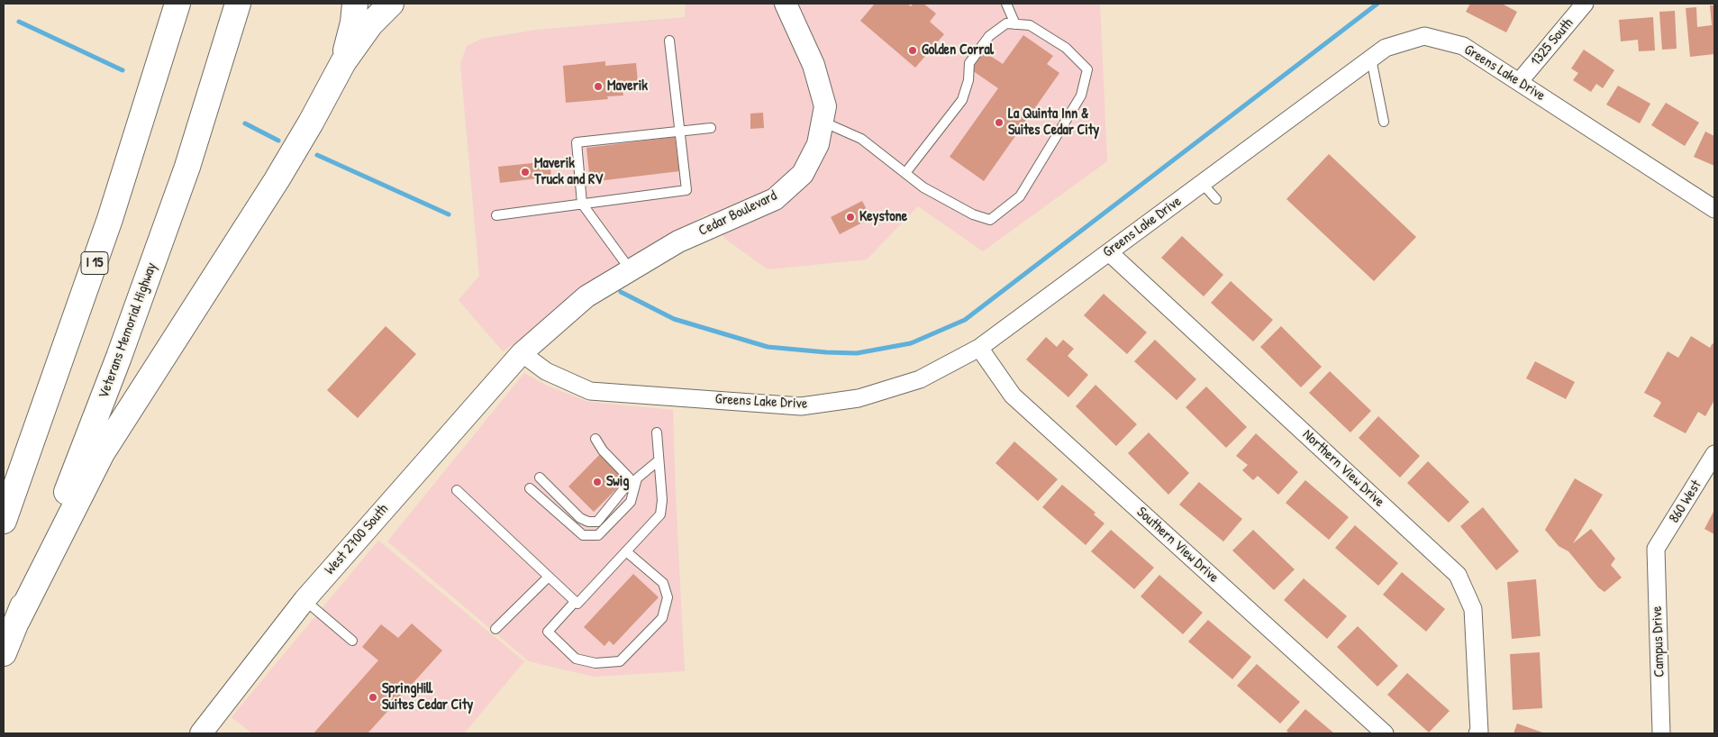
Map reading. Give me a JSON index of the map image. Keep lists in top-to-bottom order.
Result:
{
  "streets": {
    "highway": ["I 15", "Veterans Memorial Highway"],
    "street": [
      "1325 South",
      "Greens Lake Drive",
      "Cedar Boulevard",
      "Northern View Drive",
      "860 West",
      "West 2700 South",
      "Southern View Drive",
      "Campus Drive"
    ]
  },
  "crossings": [
    ["1325 South", "Greens Lake Drive"],
    ["Greens Lake Drive", "Cedar Boulevard"],
    ["Greens Lake Drive", "Northern View Drive"],
    ["Greens Lake Drive", "West 2700 South"],
    ["Greens Lake Drive", "Southern View Drive"],
    ["Cedar Boulevard", "West 2700 South"],
    ["860 West", "Campus Drive"]
  ],
  "places": [
    "Golden Corral",
    "Maverik",
    "La Quinta Inn & Suites Cedar City",
    "Maverik Truck and RV",
    "Keystone",
    "Swig",
    "SpringHill Suites Cedar City"
  ]
}
